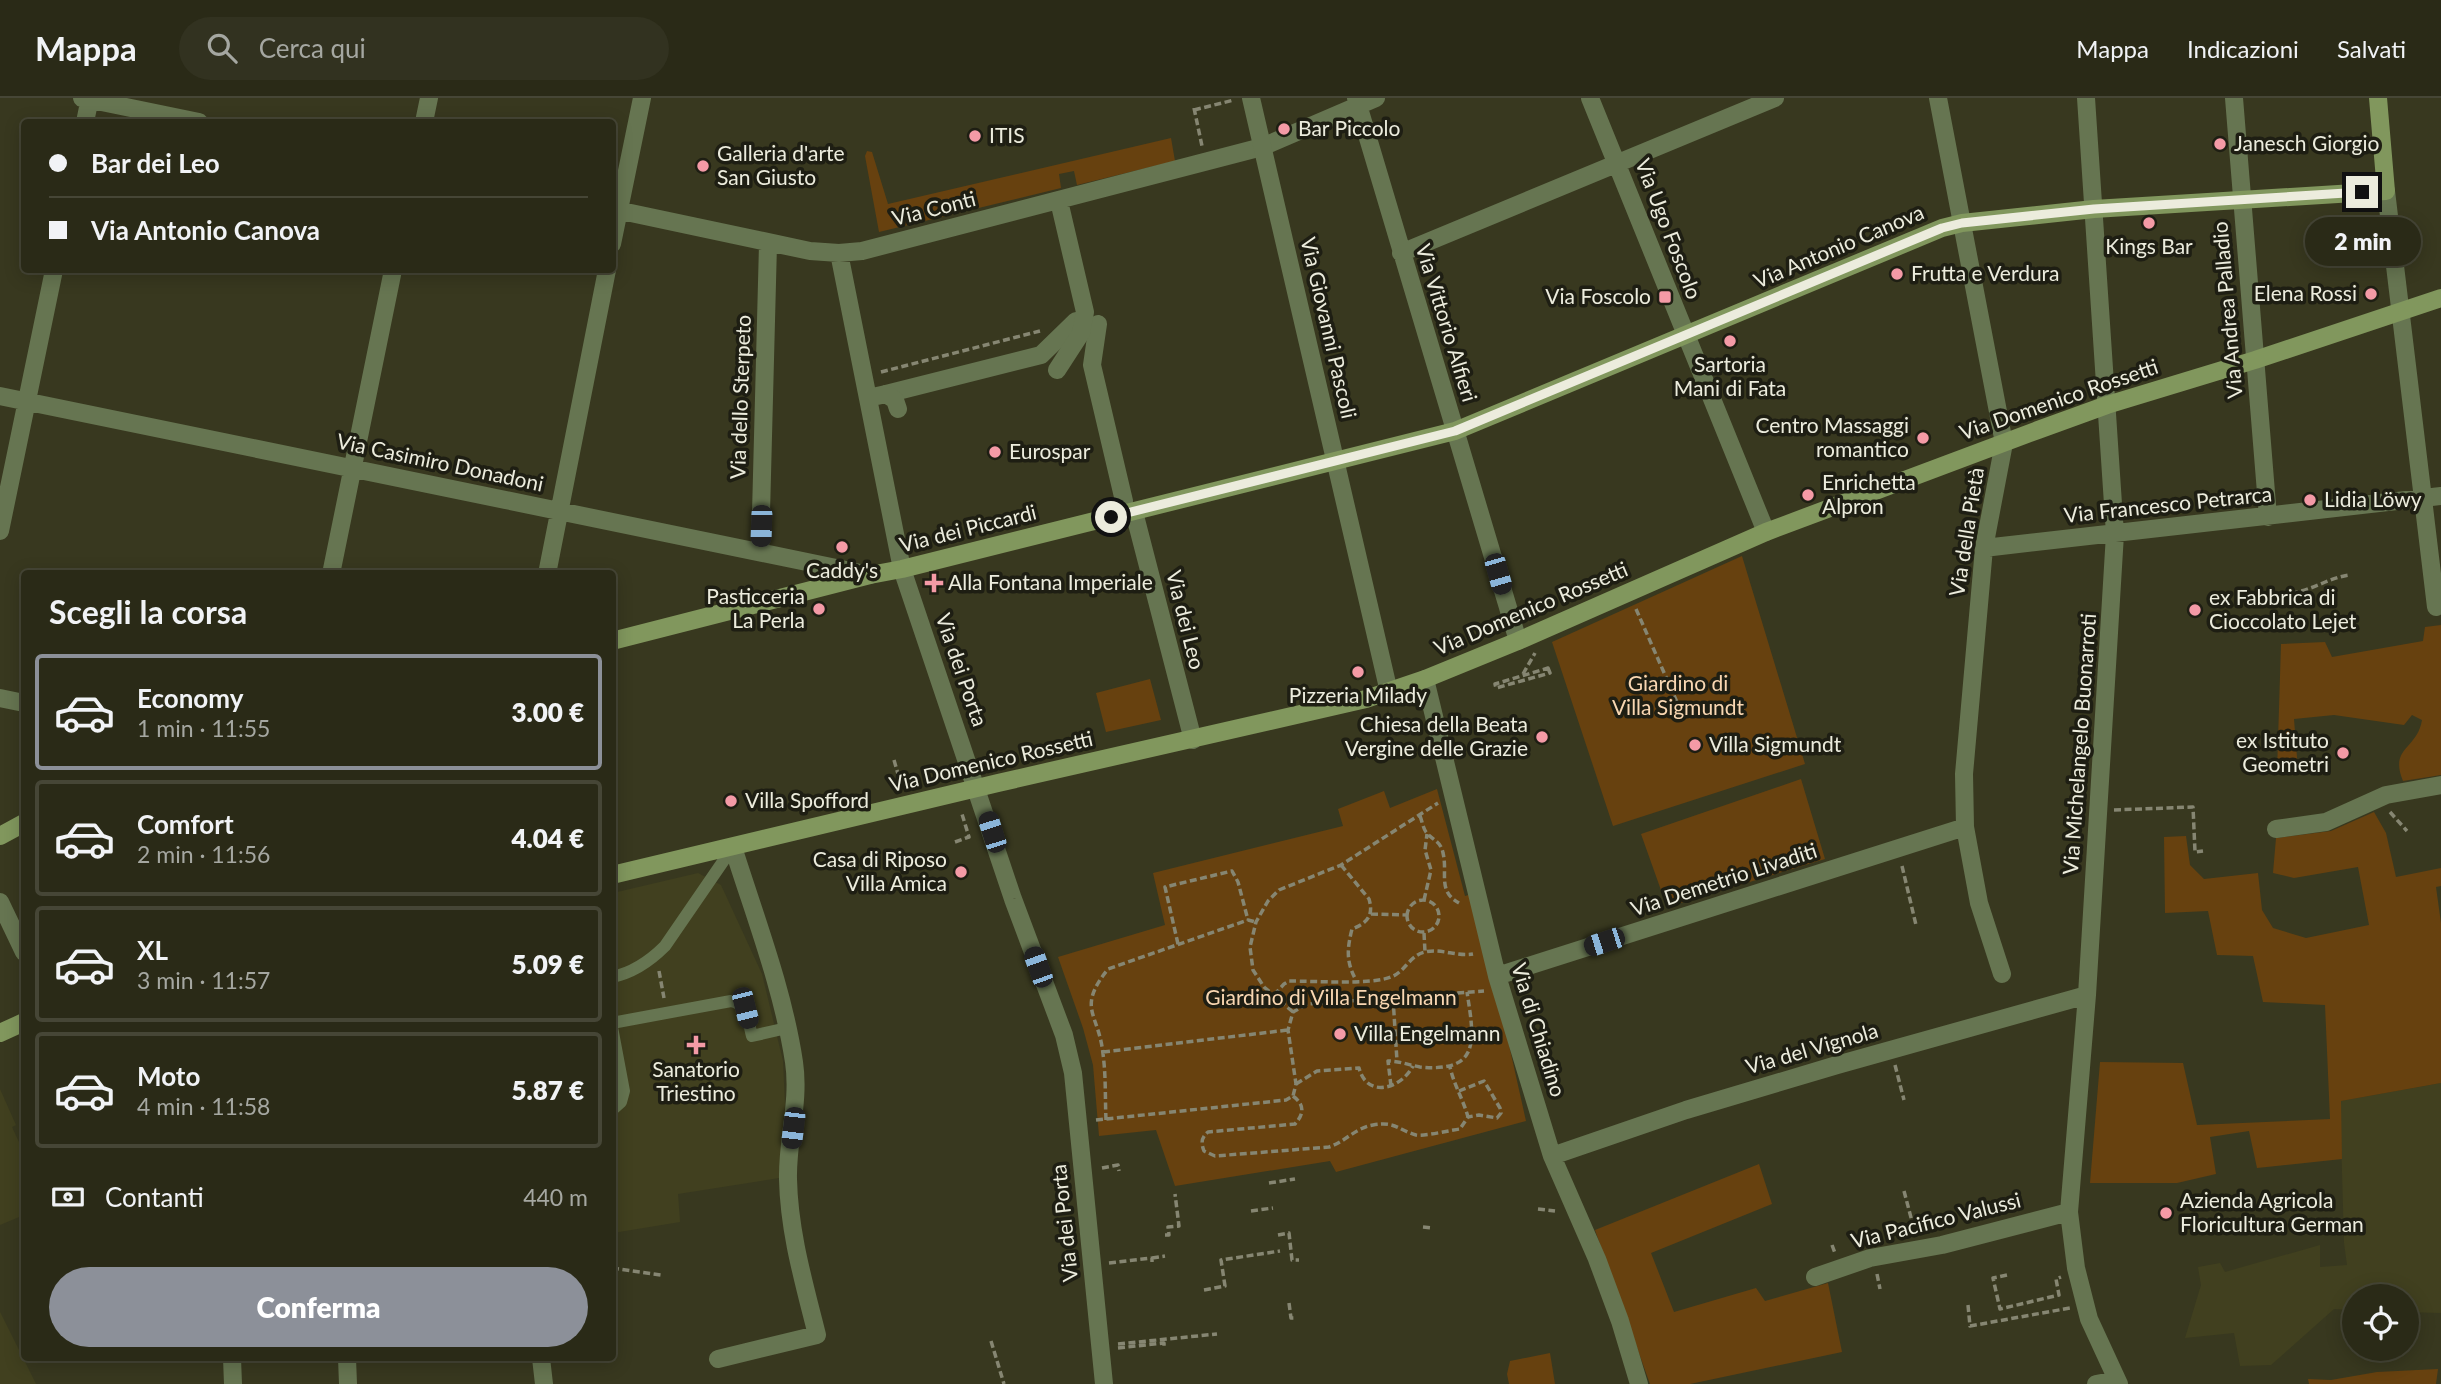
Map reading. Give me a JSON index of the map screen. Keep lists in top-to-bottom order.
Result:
{
  "streets": {
    "main road": ["Via Antonio Canova", "Via Domenico Rossetti", "Via dei Piccardi"],
    "street": [
      "Via Conti",
      "Via Ugo Foscolo",
      "Via Andrea Palladio",
      "Via Vittorio Alfieri",
      "Via Giovanni Pascoli",
      "Via dello Sterpeto",
      "Via Casimiro Donadoni",
      "Via Francesco Petrarca",
      "Via della Pietà",
      "Via dei Leo",
      "Via dei Porta",
      "Via Michelangelo Buonarroti",
      "Via Demetrio Livaditi",
      "Via di Chiadino",
      "Via del Vignola",
      "Via Pacifico Valussi"
    ]
  },
  "crossings": [
    ["Via Conti", "Via Vittorio Alfieri"],
    ["Via Conti", "Via Giovanni Pascoli"],
    ["Via Conti", "Via dello Sterpeto"],
    ["Via Conti", "Via dei Porta"],
    ["Via Ugo Foscolo", "Via Antonio Canova"],
    ["Via Ugo Foscolo", "Via Domenico Rossetti"],
    ["Via Antonio Canova", "Via Andrea Palladio"],
    ["Via Antonio Canova", "Via Vittorio Alfieri"],
    ["Via Antonio Canova", "Via Giovanni Pascoli"],
    ["Via Antonio Canova", "Via dei Piccardi"],
    ["Via Antonio Canova", "Via della Pietà"],
    ["Via Antonio Canova", "Via Michelangelo Buonarroti"],
    ["Via Andrea Palladio", "Via Domenico Rossetti"],
    ["Via Andrea Palladio", "Via Francesco Petrarca"],
    ["Via Vittorio Alfieri", "Via Domenico Rossetti"],
    ["Via Giovanni Pascoli", "Via Domenico Rossetti"],
    ["Via Giovanni Pascoli", "Via dei Piccardi"],
    ["Via dello Sterpeto", "Via Casimiro Donadoni"],
    ["Via Domenico Rossetti", "Via della Pietà"],
    ["Via Domenico Rossetti", "Via dei Leo"],
    ["Via Domenico Rossetti", "Via dei Porta"],
    ["Via Domenico Rossetti", "Via Michelangelo Buonarroti"],
    ["Via Domenico Rossetti", "Via di Chiadino"],
    ["Via Casimiro Donadoni", "Via dei Piccardi"],
    ["Via Francesco Petrarca", "Via della Pietà"],
    ["Via Francesco Petrarca", "Via Michelangelo Buonarroti"],
    ["Via dei Piccardi", "Via dei Leo"],
    ["Via dei Piccardi", "Via dei Porta"],
    ["Via della Pietà", "Via Demetrio Livaditi"],
    ["Via Michelangelo Buonarroti", "Via del Vignola"],
    ["Via Michelangelo Buonarroti", "Via Pacifico Valussi"],
    ["Via Demetrio Livaditi", "Via di Chiadino"],
    ["Via di Chiadino", "Via del Vignola"]
  ],
  "parks": ["Giardino di Villa Sigmundt", "Giardino di Villa Engelmann"],
  "places": {
    "other": [
      "Bar Piccolo",
      "ITIS",
      "Janesch Giorgio",
      "Galleria d'arte San Giusto",
      "Kings Bar",
      "Frutta e Verdura",
      "Elena Rossi",
      "Sartoria Mani di Fata",
      "Centro Massaggi romantico",
      "Eurospar",
      "Enrichetta Alpron",
      "Lidia Löwy",
      "Caddy's",
      "Pasticceria La Perla",
      "ex Fabbrica di Cioccolato Lejet",
      "Pizzeria Milady",
      "Chiesa della Beata Vergine delle Grazie",
      "Villa Sigmundt",
      "ex Istituto Geometri",
      "Villa Spofford",
      "Casa di Riposo Villa Amica",
      "Villa Engelmann",
      "Azienda Agricola Floricultura German"
    ],
    "transit": ["Via Foscolo"],
    "health": ["Alla Fontana Imperiale", "Sanatorio Triestino"]
  },
  "page": {
    "header": "Mappa",
    "search": "Cerca qui",
    "nav": ["Mappa", "Indicazioni", "Salvati"],
    "banner": ["Bar dei Leo", "Via Antonio Canova"],
    "bubble": "2 min",
    "heading": "Scegli la corsa",
    "list": [
      {
        "name": "Economy",
        "note": "1 min · 11:55",
        "value": "3.00 €"
      },
      {
        "name": "Comfort",
        "note": "2 min · 11:56",
        "value": "4.04 €"
      },
      {
        "name": "XL",
        "note": "3 min · 11:57",
        "value": "5.09 €"
      },
      {
        "name": "Moto",
        "note": "4 min · 11:58",
        "value": "5.87 €"
      }
    ],
    "pay": ["Contanti", "440 m"],
    "buttons": "Conferma"
  }
}
